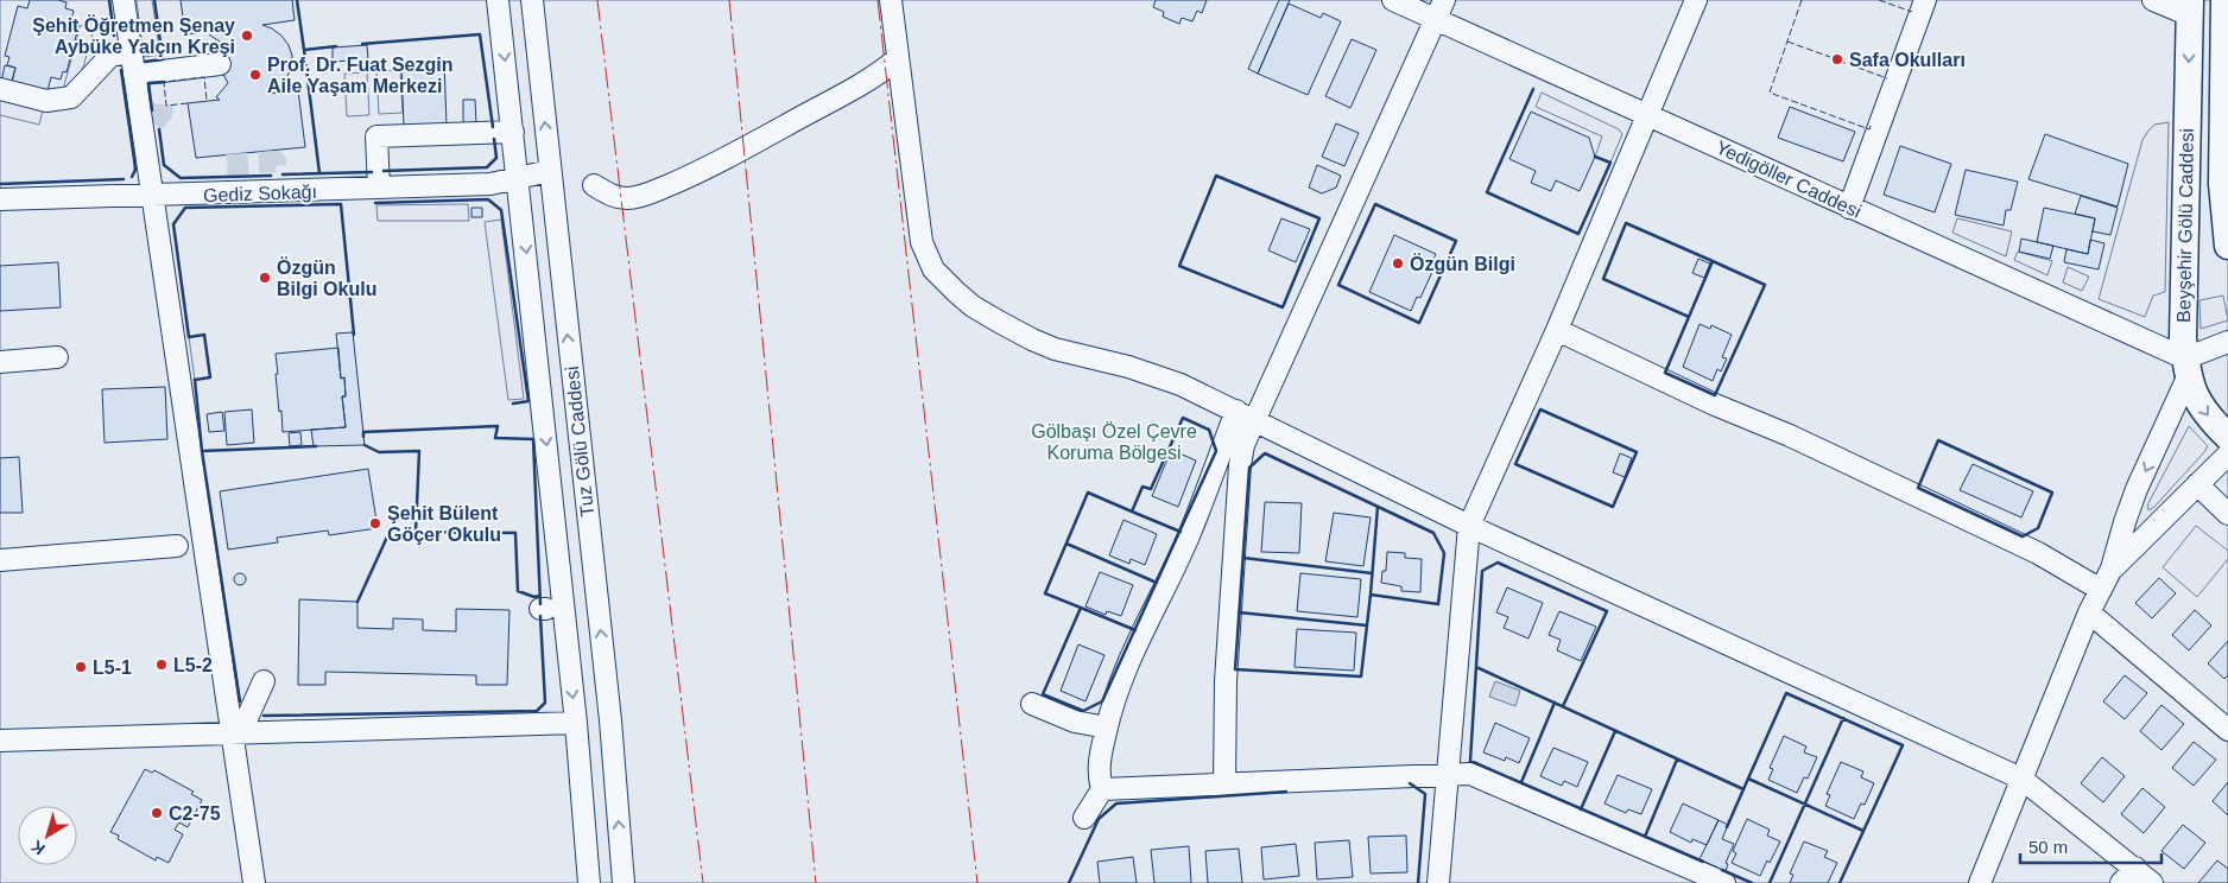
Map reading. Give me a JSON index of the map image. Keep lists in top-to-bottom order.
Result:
{
  "streets": {
    "main road": ["Beyşehir Gölü Caddesi"],
    "street": ["Yedigöller Caddesi", "Gediz Sokağı", "Tuz Gölü Caddesi"]
  },
  "crossings": [
    ["Yedigöller Caddesi", "Beyşehir Gölü Caddesi"],
    ["Gediz Sokağı", "Tuz Gölü Caddesi"]
  ],
  "parks": ["Gölbaşı Özel Çevre Koruma Bölgesi"],
  "places": [
    "Şehit Öğretmen Şenay Aybüke Yalçın Kreşi",
    "Safa Okulları",
    "Prof. Dr. Fuat Sezgin Aile Yaşam Merkezi",
    "Özgün Bilgi",
    "Özgün Bilgi Okulu",
    "Şehit Bülent Göçer Okulu",
    "L5-2",
    "L5-1",
    "C2-75"
  ],
  "scale_bar": "50 m",
  "north": "bottom left"
}
